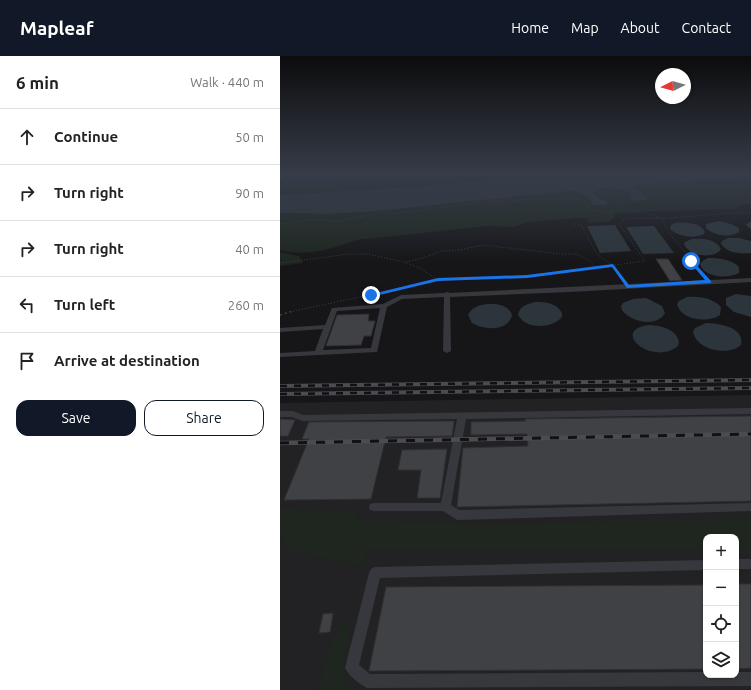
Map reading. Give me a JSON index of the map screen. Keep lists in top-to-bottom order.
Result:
{
  "north": "left",
  "page": {
    "header": "Mapleaf",
    "nav": [
      "Home",
      "Map",
      "About",
      "Contact"
    ],
    "heading": ["6 min", "Walk · 440 m"],
    "list": [
      ["Continue", "50 m"],
      ["Turn right", "90 m"],
      ["Turn right", "40 m"],
      ["Turn left", "260 m"],
      "Arrive at destination"
    ],
    "buttons": ["Save", "Share"],
    "map_buttons": ["+", "−"]
  }
}
